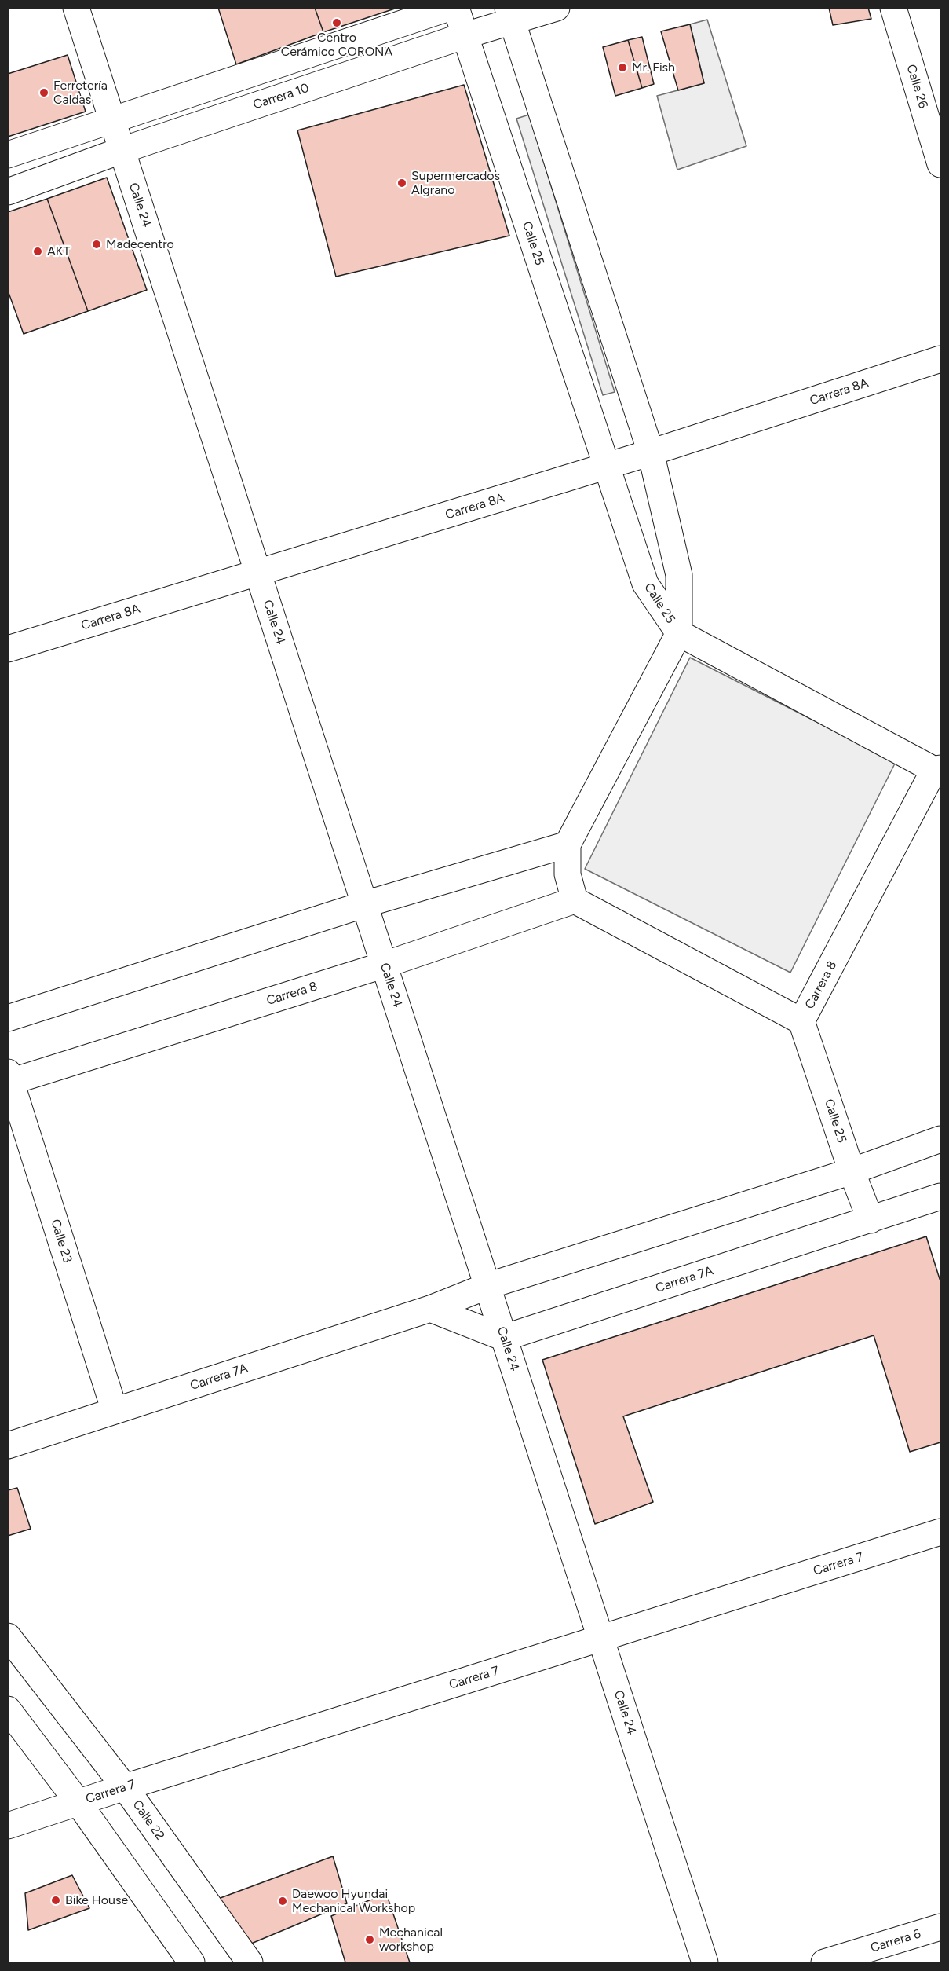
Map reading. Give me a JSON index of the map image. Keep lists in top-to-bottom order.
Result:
{
  "streets": {
    "street": [
      "Calle 26",
      "Carrera 10",
      "Calle 24",
      "Calle 25",
      "Carrera 8A",
      "Carrera 8",
      "Calle 23",
      "Carrera 7A",
      "Carrera 7",
      "Calle 22",
      "Carrera 6"
    ]
  },
  "crossings": [
    ["Carrera 10", "Calle 24"],
    ["Carrera 10", "Calle 25"],
    ["Calle 24", "Carrera 8A"],
    ["Calle 24", "Carrera 8"],
    ["Calle 24", "Carrera 7A"],
    ["Calle 24", "Carrera 7"],
    ["Calle 25", "Carrera 8A"],
    ["Calle 25", "Carrera 8"],
    ["Calle 25", "Carrera 7A"],
    ["Carrera 8", "Calle 23"],
    ["Calle 23", "Carrera 7A"],
    ["Carrera 7", "Calle 22"]
  ],
  "places": [
    "Centro Cerámico CORONA",
    "Mr. Fish",
    "Ferretería Caldas",
    "Supermercados Algrano",
    "Madecentro",
    "AKT",
    "Bike House",
    "Daewoo Hyundai Mechanical Workshop",
    "Mechanical workshop"
  ]
}
